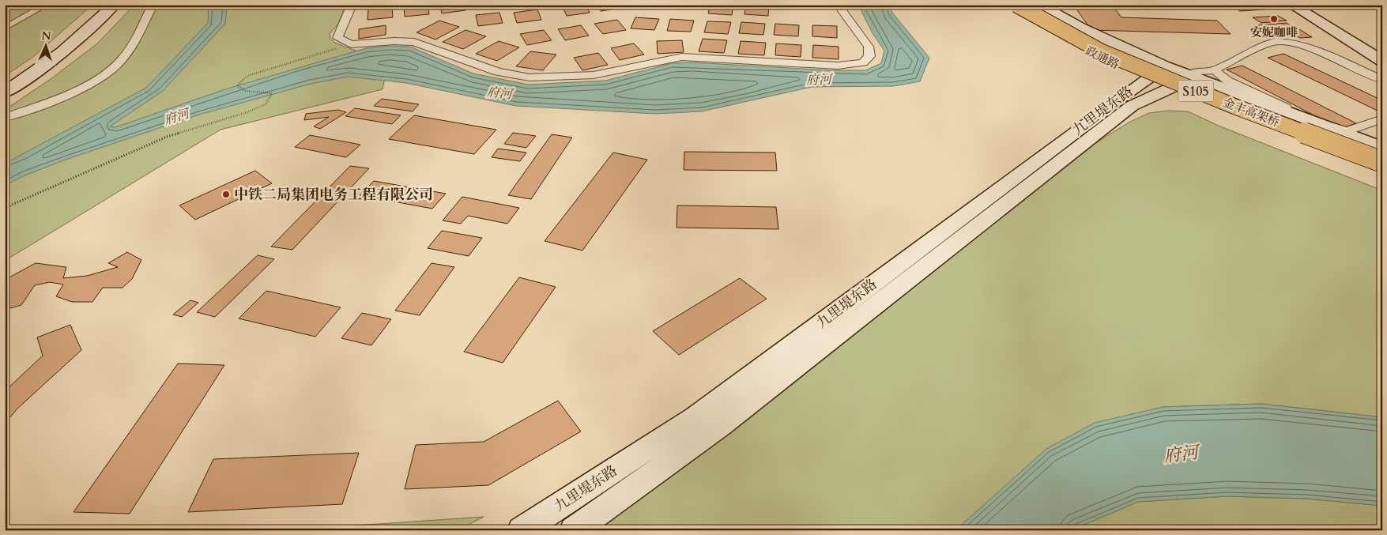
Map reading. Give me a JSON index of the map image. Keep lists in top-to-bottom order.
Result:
{
  "streets": {
    "highway": ["S105", "金丰高架桥"],
    "main road": ["政通路", "九里堤东路"]
  },
  "crossings": [
    ["政通路", "九里堤东路"]
  ],
  "water": ["府河"],
  "places": ["安妮咖啡", "中铁二局集团电务工程有限公司"],
  "north": "top"
}
